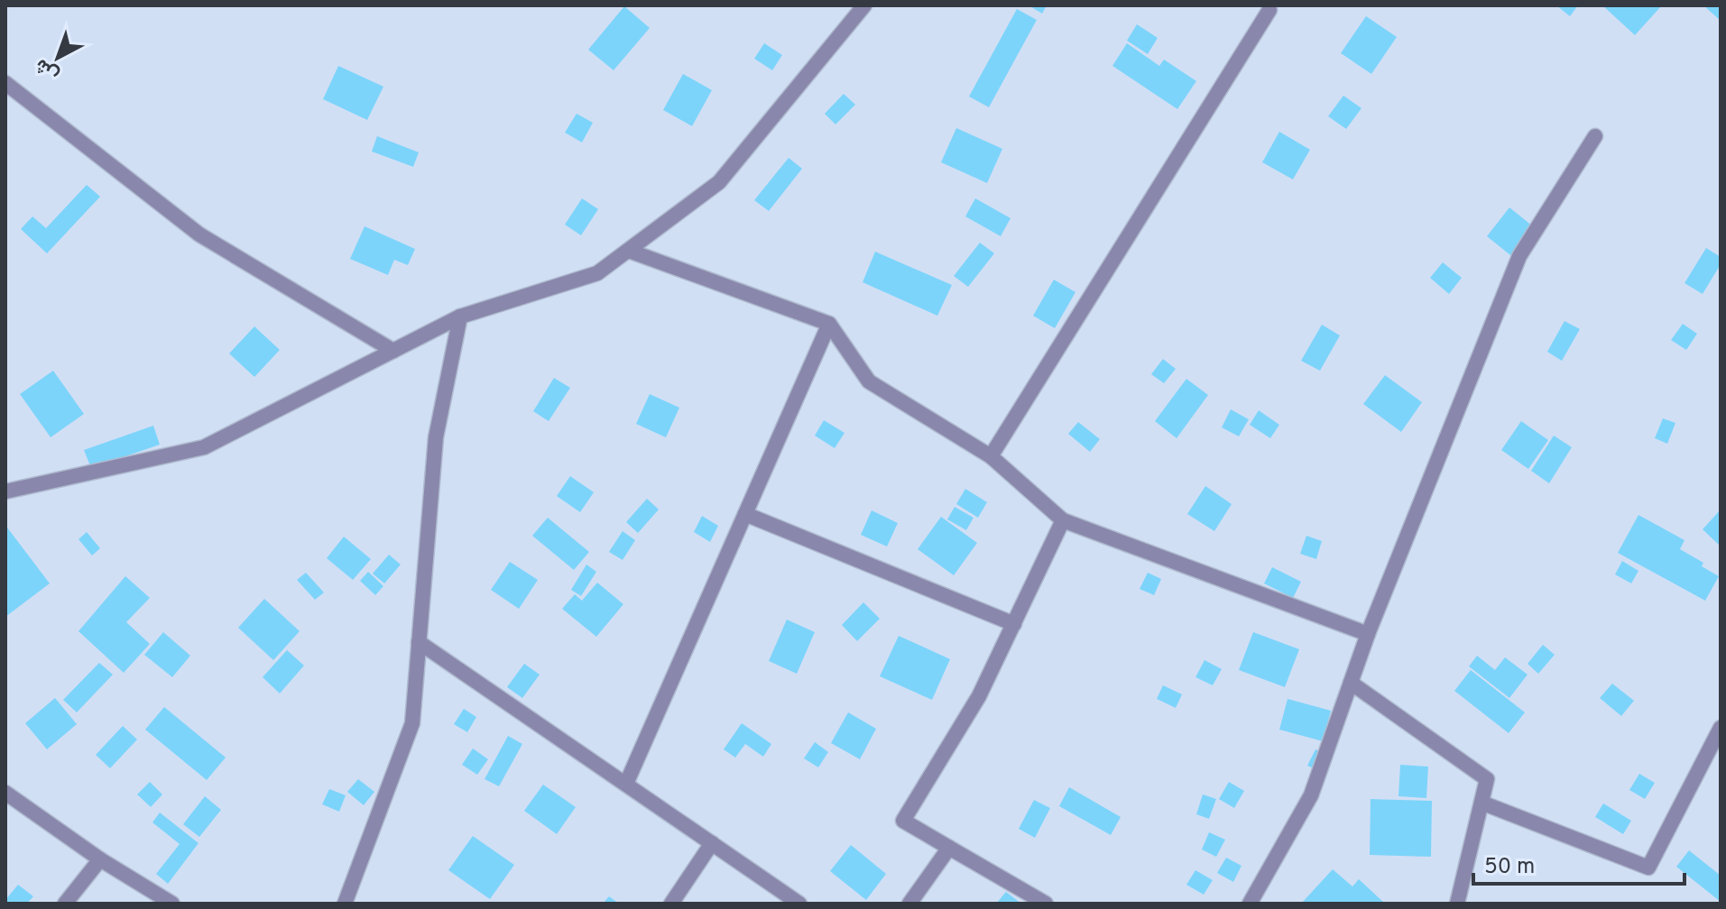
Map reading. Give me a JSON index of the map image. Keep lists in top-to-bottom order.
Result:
{
  "scale_bar": "50 m",
  "north": "bottom left"
}
